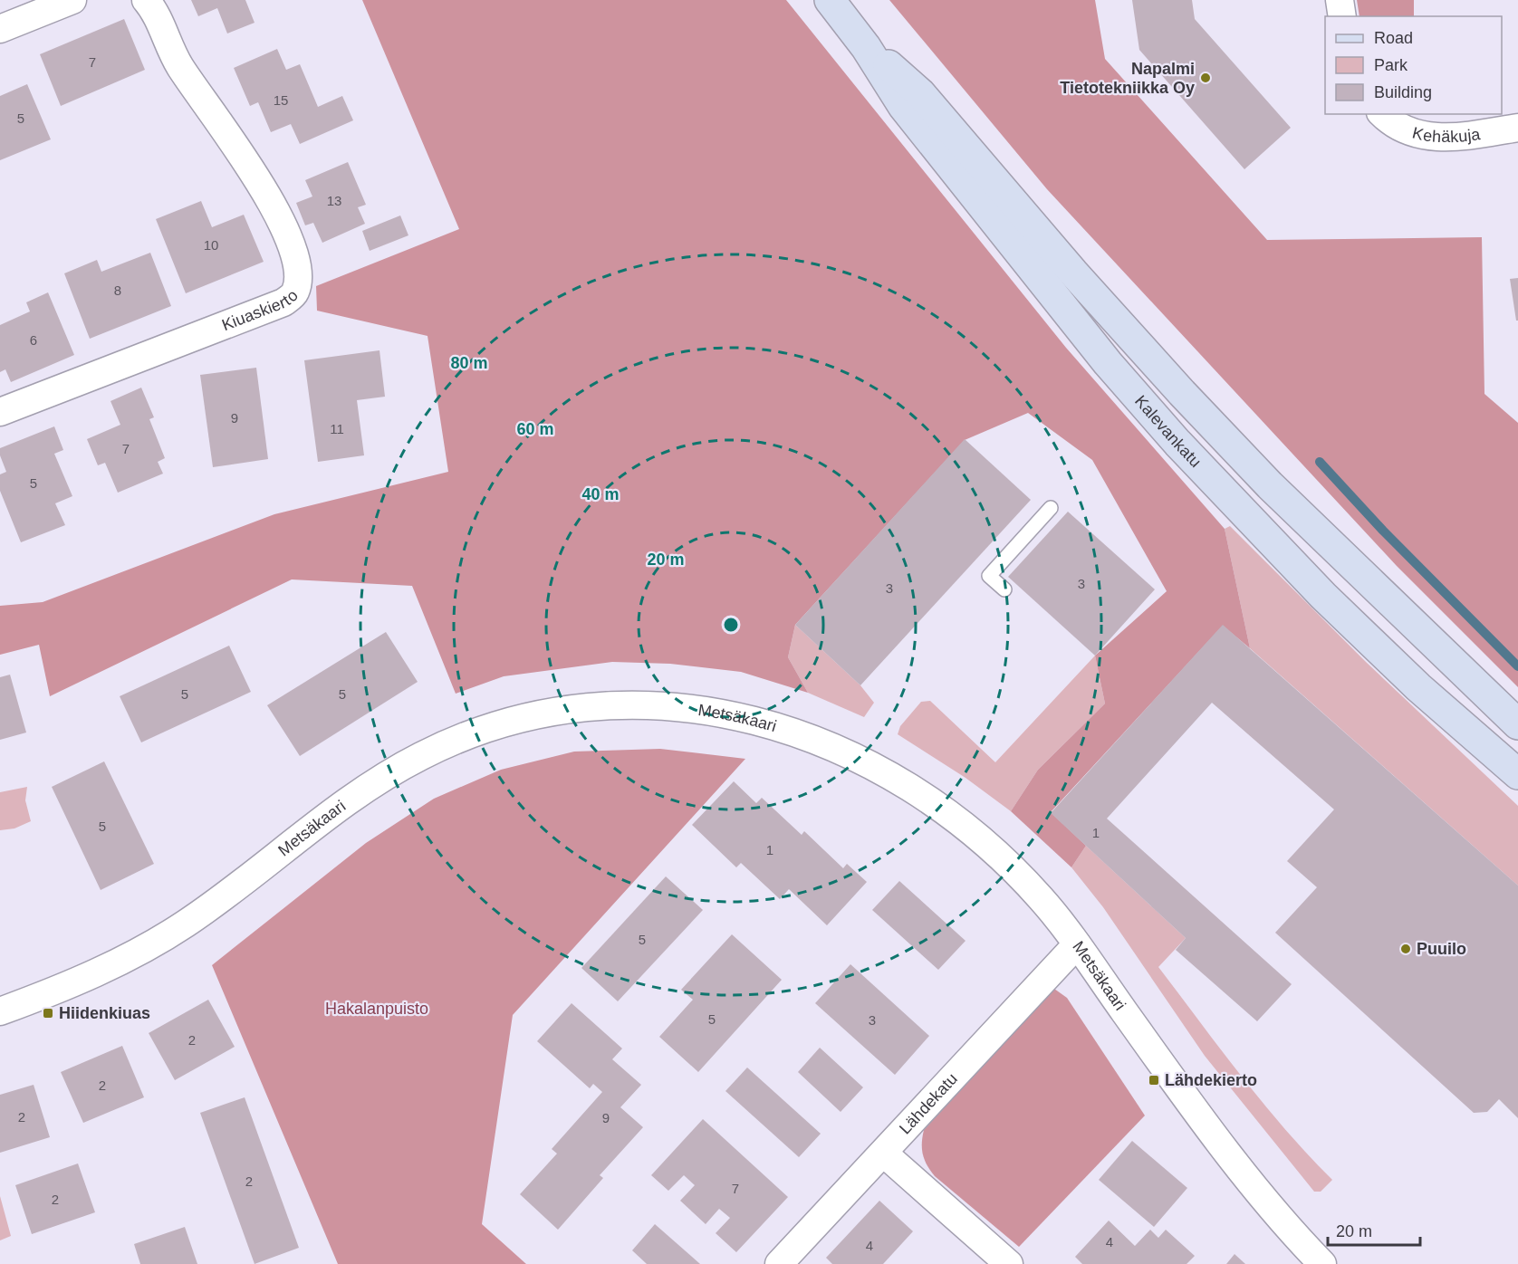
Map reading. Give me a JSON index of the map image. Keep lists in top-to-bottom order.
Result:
{
  "streets": {
    "main road": ["Kalevankatu"],
    "street": [
      "Kehäkuja",
      "Kiuaskierto",
      "Metsäkaari",
      "Lähdekatu"
    ]
  },
  "crossings": [
    ["Metsäkaari", "Lähdekatu"]
  ],
  "parks": ["Hakalanpuisto"],
  "places": {
    "other": ["Napalmi Tietotekniikka Oy", "Puuilo"],
    "transit": ["Hiidenkiuas", "Lähdekierto"]
  },
  "house_numbers": [
    "7",
    "15",
    "5",
    "13",
    "10",
    "8",
    "6",
    "9",
    "11",
    "7",
    "5",
    "3",
    "3",
    "5",
    "5",
    "5",
    "1",
    "1",
    "5",
    "5",
    "3",
    "2",
    "2",
    "2",
    "9",
    "2",
    "7",
    "2",
    "4",
    "4"
  ],
  "legend": ["Road", "Park", "Building"],
  "scale_bar": "20 m",
  "rings": [
    "80 m",
    "60 m",
    "40 m",
    "20 m"
  ]
}
